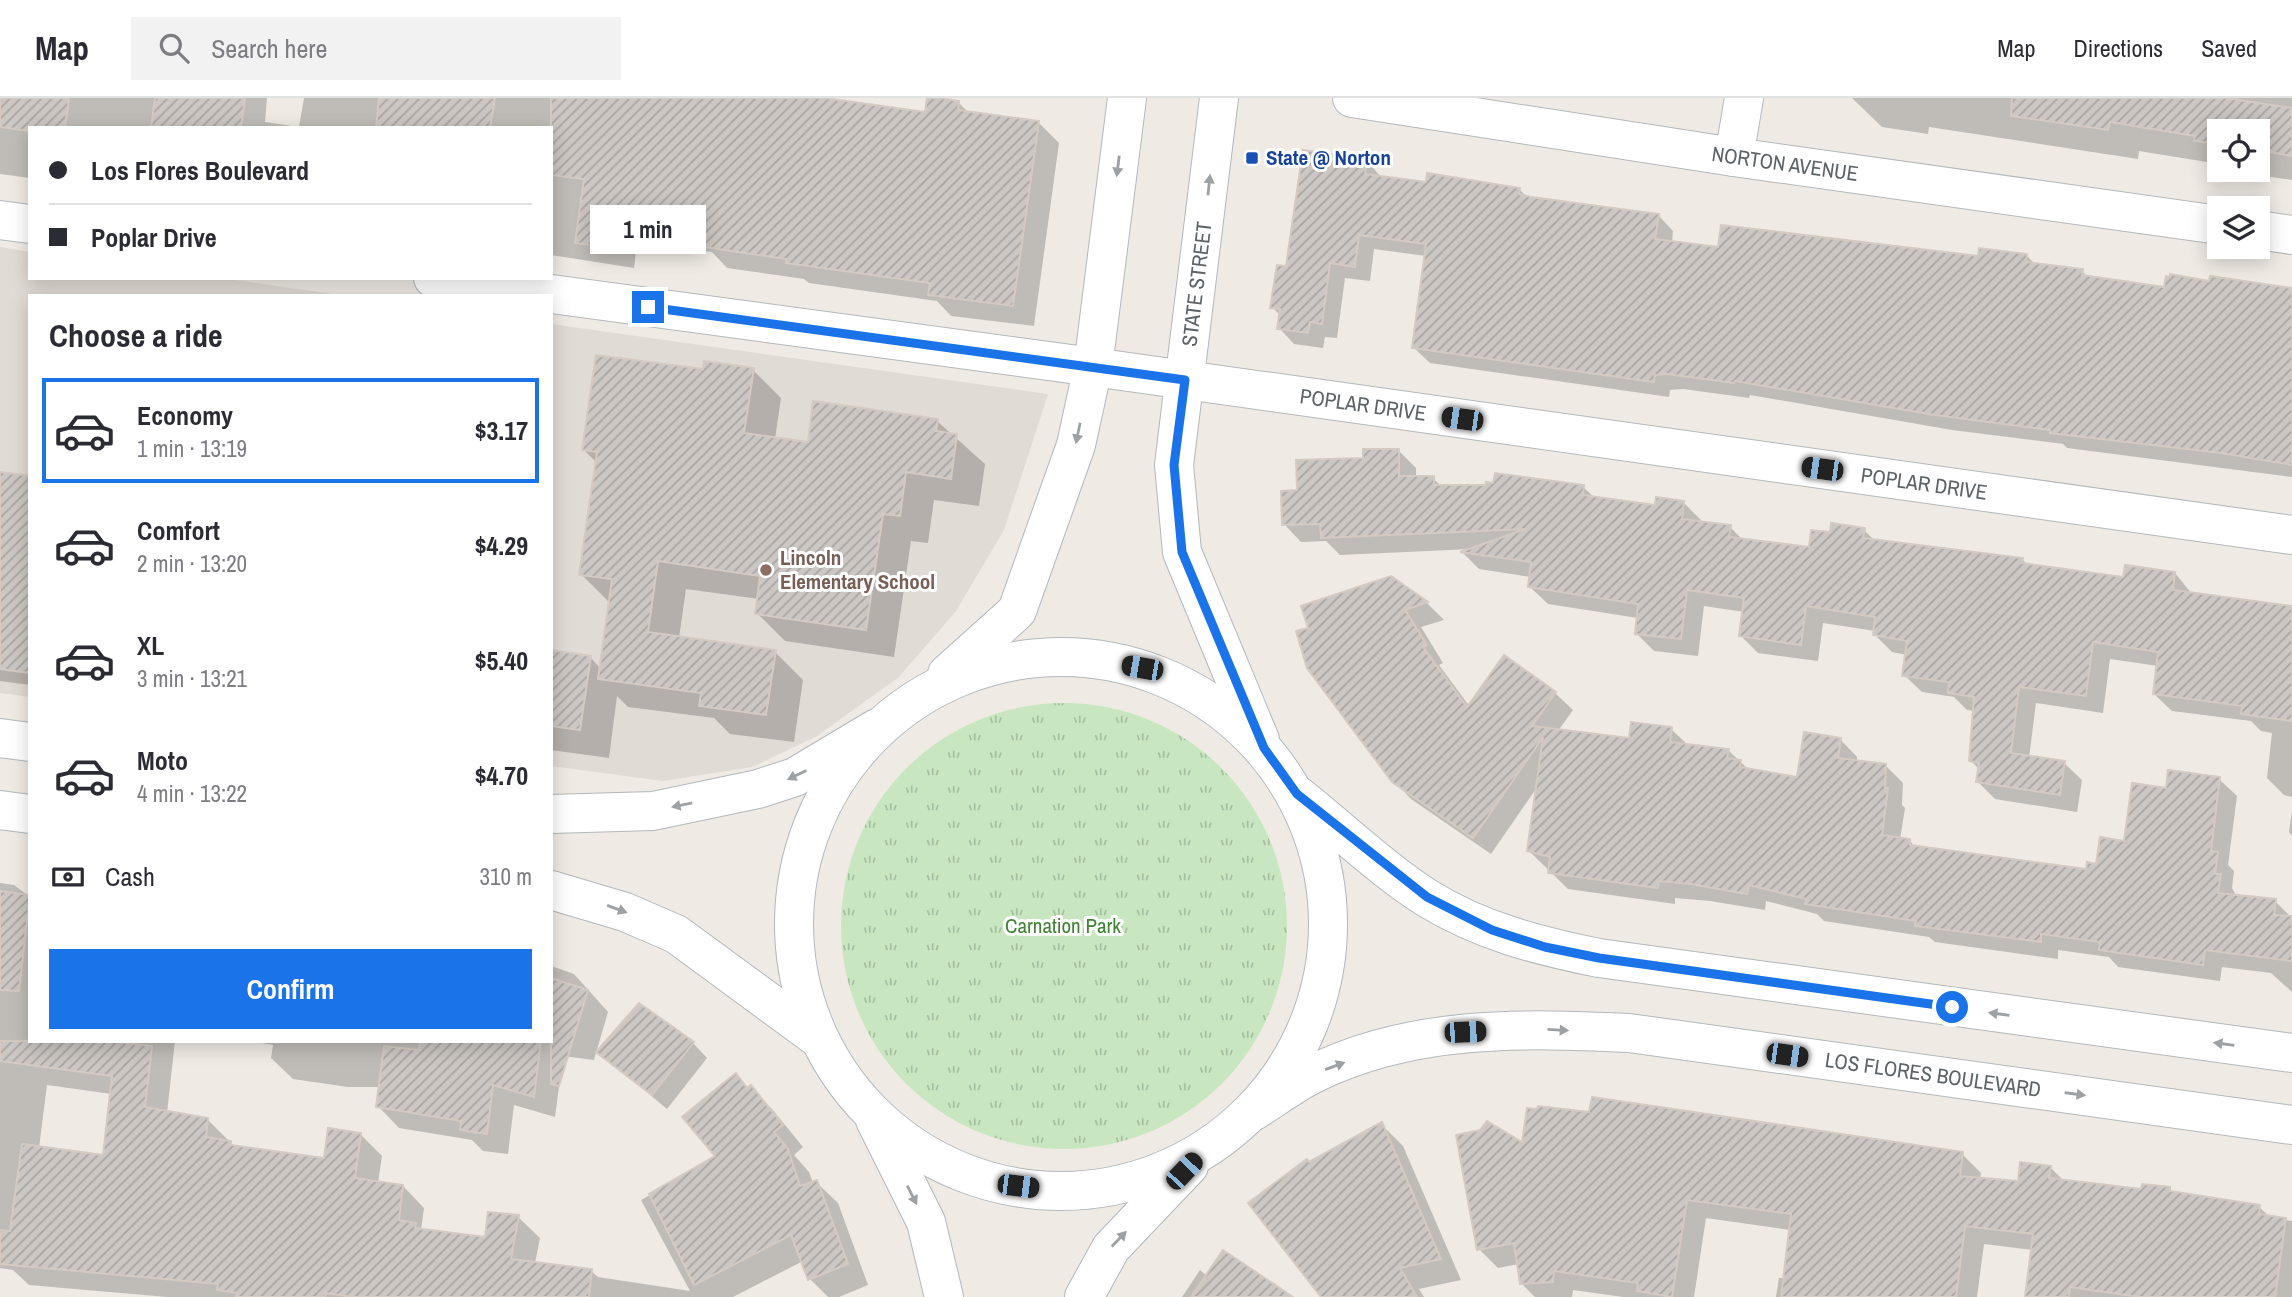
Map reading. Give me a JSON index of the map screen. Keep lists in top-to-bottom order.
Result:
{
  "streets": {
    "street": [
      "NORTON AVENUE",
      "STATE STREET",
      "POPLAR DRIVE",
      "LOS FLORES BOULEVARD"
    ]
  },
  "crossings": [
    ["STATE STREET", "POPLAR DRIVE"]
  ],
  "parks": ["Carnation Park"],
  "places": {
    "transit": ["State @ Norton"],
    "other": ["Lincoln Elementary School"]
  },
  "page": {
    "header": "Map",
    "search": "Search here",
    "nav": ["Map", "Directions", "Saved"],
    "banner": ["Los Flores Boulevard", "Poplar Drive"],
    "bubble": "1 min",
    "heading": "Choose a ride",
    "list": [
      {
        "name": "Economy",
        "note": "1 min · 13:19",
        "value": "$3.17"
      },
      {
        "name": "Comfort",
        "note": "2 min · 13:20",
        "value": "$4.29"
      },
      {
        "name": "XL",
        "note": "3 min · 13:21",
        "value": "$5.40"
      },
      {
        "name": "Moto",
        "note": "4 min · 13:22",
        "value": "$4.70"
      }
    ],
    "pay": ["Cash", "310 m"],
    "buttons": "Confirm"
  }
}
